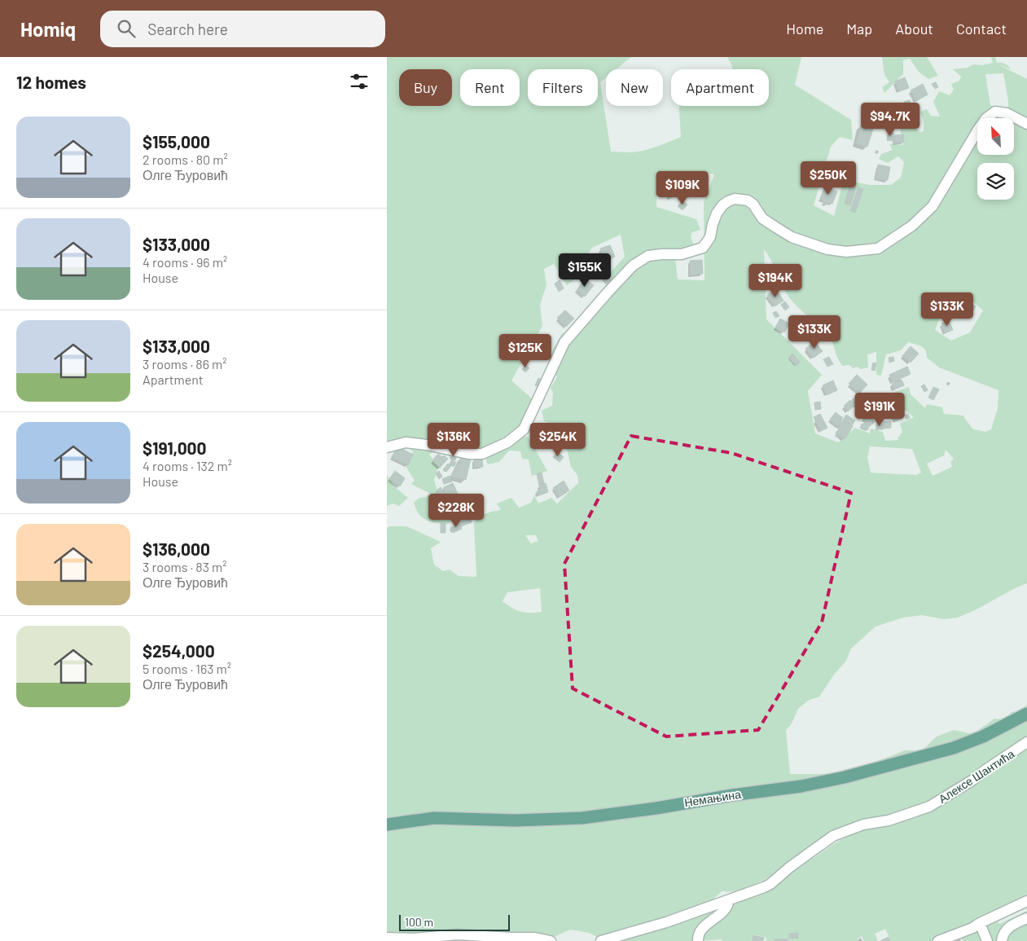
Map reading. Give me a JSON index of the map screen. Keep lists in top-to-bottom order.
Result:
{
  "streets": {
    "main road": ["Немањина"],
    "street": ["Алексе Шантића"]
  },
  "scale_bar": "100 m",
  "north": "top left",
  "page": {
    "header": "Homiq",
    "search": "Search here",
    "nav": [
      "Home",
      "Map",
      "About",
      "Contact"
    ],
    "heading": "12 homes",
    "chip": [
      "Buy",
      "Rent",
      "Filters",
      "New",
      "Apartment"
    ],
    "price": [
      "$94.7K",
      "$250K",
      "$109K",
      "$155K",
      "$194K",
      "$133K",
      "$133K",
      "$125K",
      "$191K",
      "$136K",
      "$254K",
      "$228K"
    ],
    "list": [
      {
        "name": "$155,000",
        "note": "2 rooms · 80 m² · Олге Ђуровић"
      },
      {
        "name": "$133,000",
        "note": "4 rooms · 96 m² · House"
      },
      {
        "name": "$133,000",
        "note": "3 rooms · 86 m² · Apartment"
      },
      {
        "name": "$191,000",
        "note": "4 rooms · 132 m² · House"
      },
      {
        "name": "$136,000",
        "note": "3 rooms · 83 m² · Олге Ђуровић"
      },
      {
        "name": "$254,000",
        "note": "5 rooms · 163 m² · Олге Ђуровић"
      }
    ],
    "scale": "100 m"
  }
}
